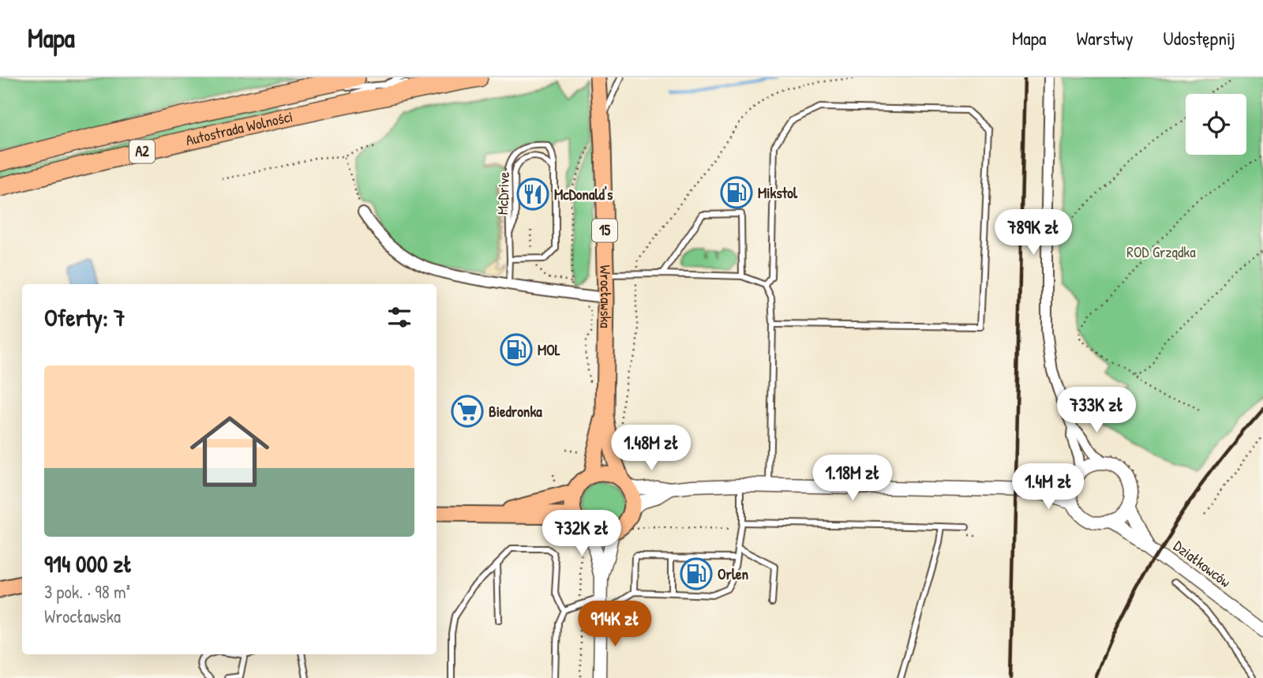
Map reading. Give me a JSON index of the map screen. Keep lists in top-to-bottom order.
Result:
{
  "streets": {
    "highway": ["Autostrada Wolności", "A2"],
    "main road": ["15", "Wrocławska"],
    "street": ["Działkowców"],
    "lane": ["McDrive"]
  },
  "crossings": [
    ["15", "Wrocławska"]
  ],
  "parks": ["ROD Grządka"],
  "places": {
    "fuel station": ["Mikstol", "MOL", "Orlen"],
    "restaurant": ["McDonald's"],
    "supermarket": ["Biedronka"]
  },
  "page": {
    "header": "Mapa",
    "nav": ["Mapa", "Warstwy", "Udostępnij"],
    "price": [
      "789K zł",
      "733K zł",
      "1.48M zł",
      "1.18M zł",
      "1.4M zł",
      "732K zł",
      "914K zł"
    ],
    "heading": "Oferty: 7",
    "list": [
      {
        "name": "914 000 zł",
        "note": "3 pok. · 98 m² · Wrocławska"
      }
    ]
  }
}
